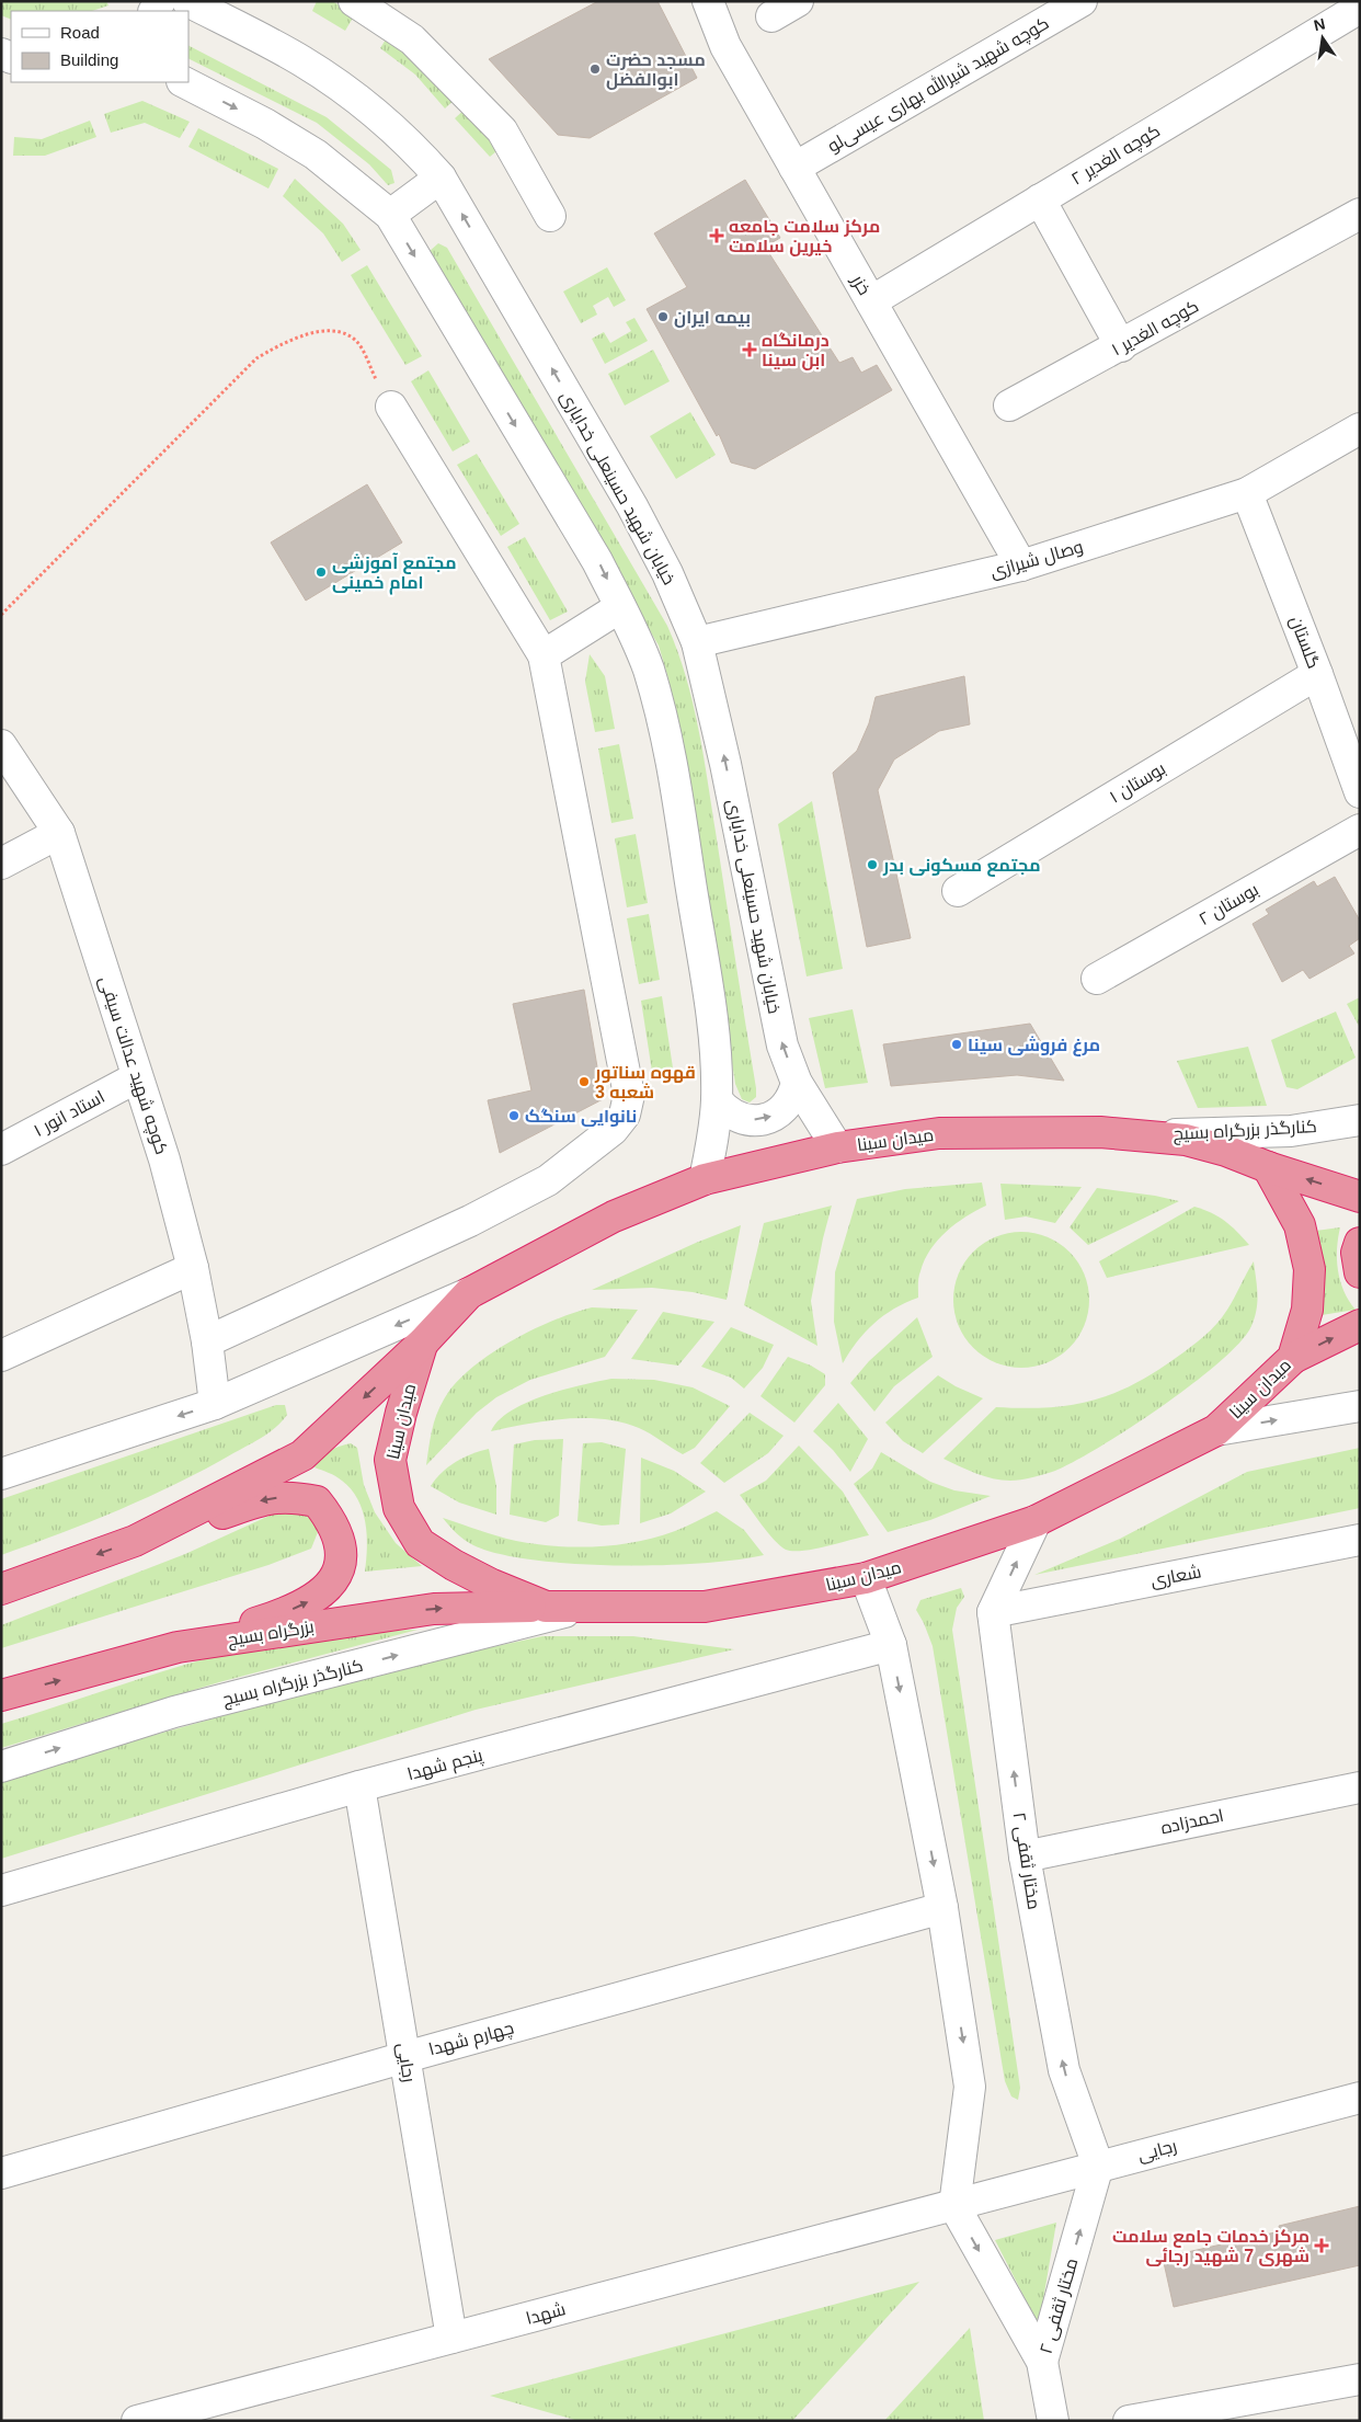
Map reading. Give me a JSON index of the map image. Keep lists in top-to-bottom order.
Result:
{
  "streets": {
    "highway": ["میدان سینا", "بزرگراه بسیج"],
    "street": [
      "کوچه شهید شیرالله بهاری عیسی‌لو",
      "کوچه الغدیر ۲",
      "خزر",
      "کوچه الغدیر ۱",
      "خیابان شهید حسینعلی خدایاری",
      "وصال شیرازی",
      "گلستان",
      "بوستان ۱",
      "بوستان ۲",
      "کوچه شهید عدالت سیفی",
      "استاد انور ۱",
      "کنارگذر بزرگراه بسیج",
      "شعاری",
      "پنجم شهدا",
      "احمدزاده",
      "مختار ثقفی ۲",
      "چهارم شهدا",
      "رجایی",
      "شهدا"
    ]
  },
  "crossings": [
    ["کوچه شهید شیرالله بهاری عیسی‌لو", "خزر"],
    ["کوچه الغدیر ۲", "خزر"],
    ["خزر", "وصال شیرازی"],
    ["خیابان شهید حسینعلی خدایاری", "وصال شیرازی"],
    ["خیابان شهید حسینعلی خدایاری", "میدان سینا"],
    ["وصال شیرازی", "گلستان"],
    ["گلستان", "بوستان ۱"],
    ["کوچه شهید عدالت سیفی", "استاد انور ۱"],
    ["کنارگذر بزرگراه بسیج", "میدان سینا"],
    ["میدان سینا", "بزرگراه بسیج"],
    ["شعاری", "مختار ثقفی ۲"],
    ["پنجم شهدا", "رجایی"],
    ["احمدزاده", "مختار ثقفی ۲"],
    ["مختار ثقفی ۲", "رجایی"],
    ["مختار ثقفی ۲", "شهدا"],
    ["چهارم شهدا", "رجایی"],
    ["رجایی", "شهدا"]
  ],
  "one_way": ["کنارگذر بزرگراه بسیج", "بزرگراه بسیج"],
  "places": {
    "other": [
      "مسجد حضرت ابوالفضل",
      "بیمه ایران",
      "مجتمع آموزشی امام خمینی",
      "مجتمع مسکونی بدر",
      "مرغ فروشی سینا",
      "قهوه سناتور شعبه 3",
      "نانوایی سنگک"
    ],
    "health": ["مرکز سلامت جامعه خیرین سلامت", "درمانگاه ابن سینا", "مرکز خدمات جامع سلامت شهری 7 شهید رجائی"]
  },
  "legend": ["Road", "Building"],
  "north": "top"
}
